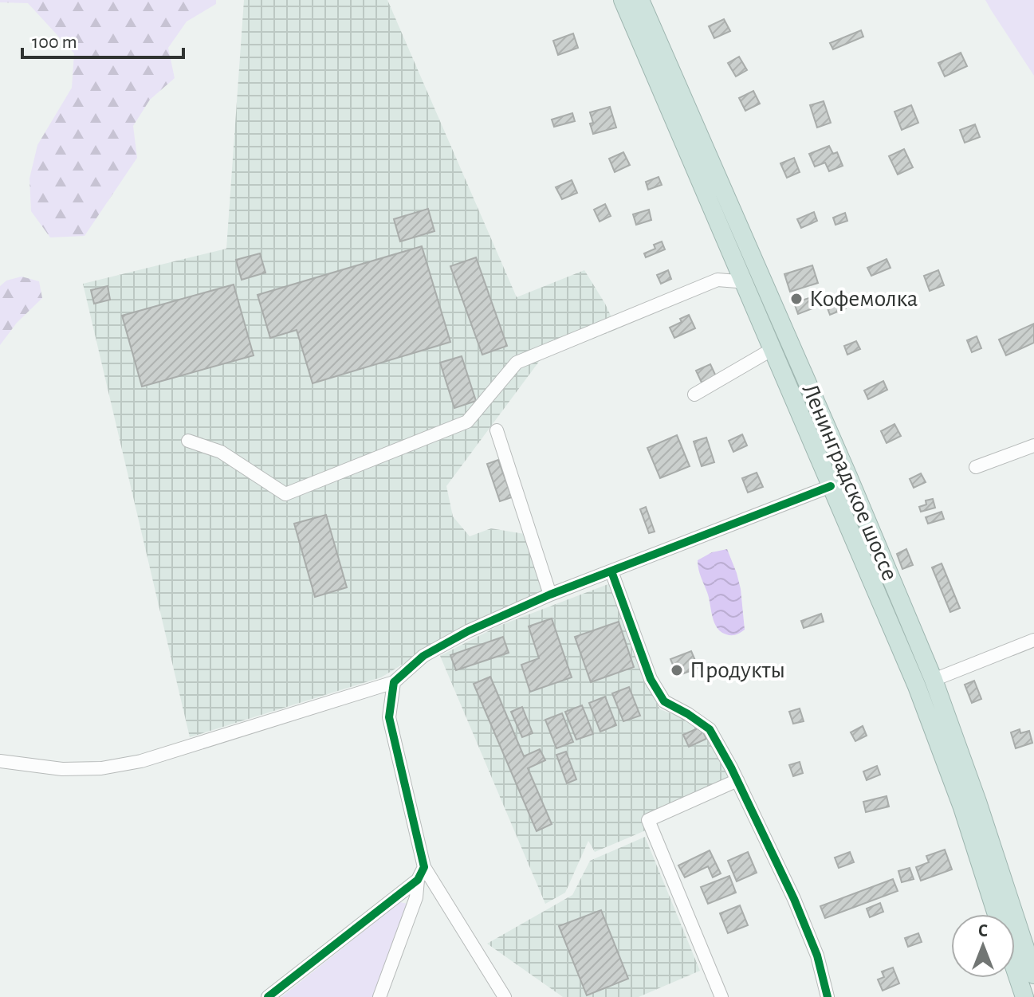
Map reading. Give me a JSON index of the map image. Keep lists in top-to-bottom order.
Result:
{
  "streets": {
    "highway": ["Ленинградское шоссе"]
  },
  "places": ["Кофемолка", "Продукты"],
  "scale_bar": "100 m",
  "north": "top"
}
